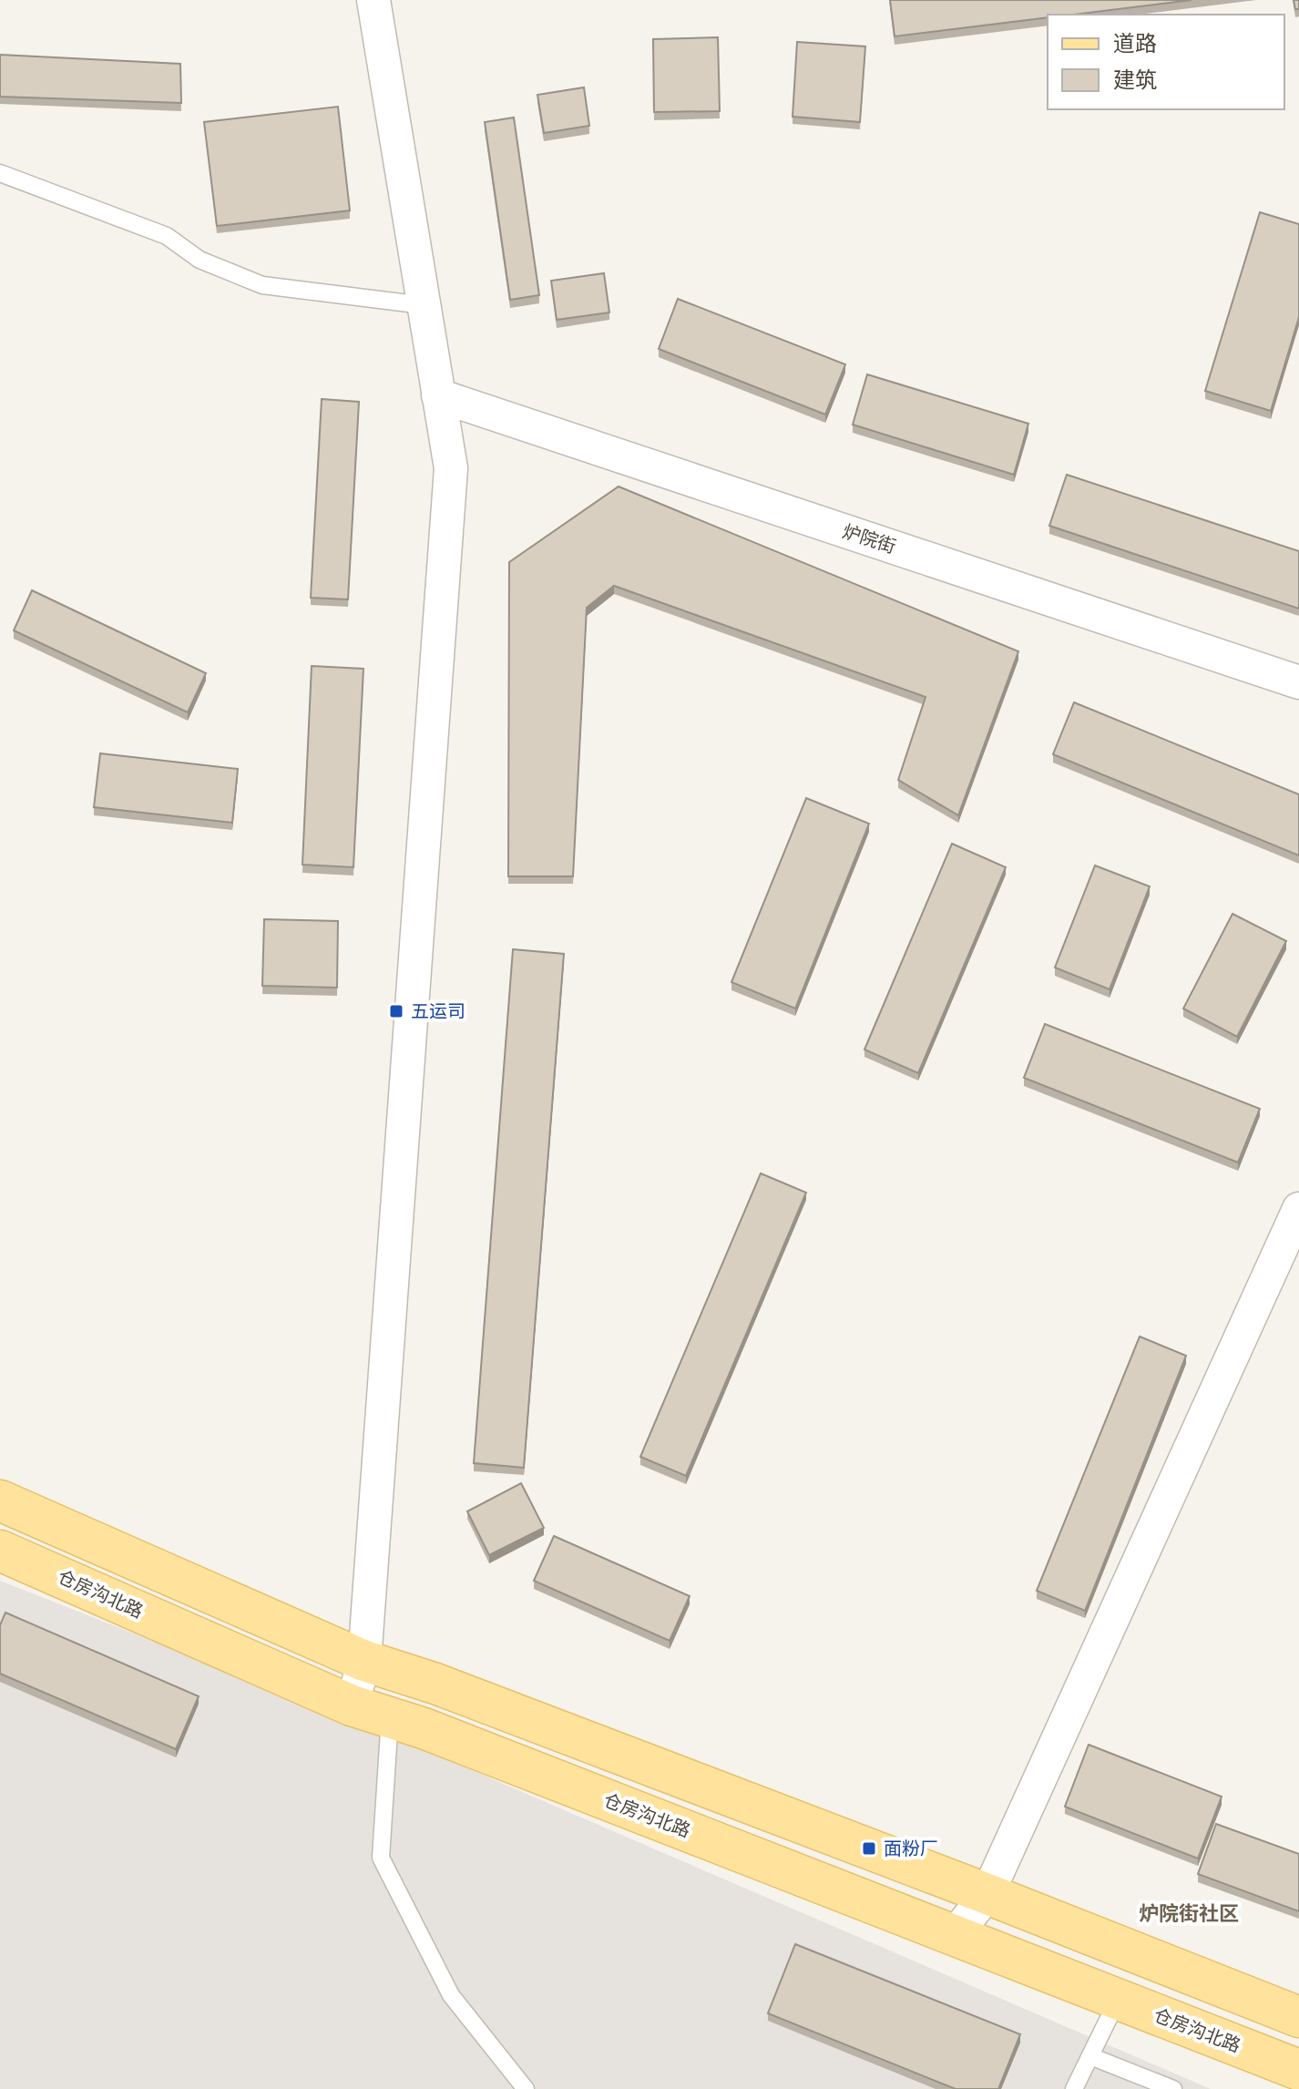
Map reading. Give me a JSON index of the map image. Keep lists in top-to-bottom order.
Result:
{
  "streets": {
    "main road": ["仓房沟北路"],
    "street": ["炉院街"]
  },
  "districts": ["炉院街社区"],
  "places": {
    "transit": ["五运司", "面粉厂"]
  },
  "legend": ["道路", "建筑"]
}
